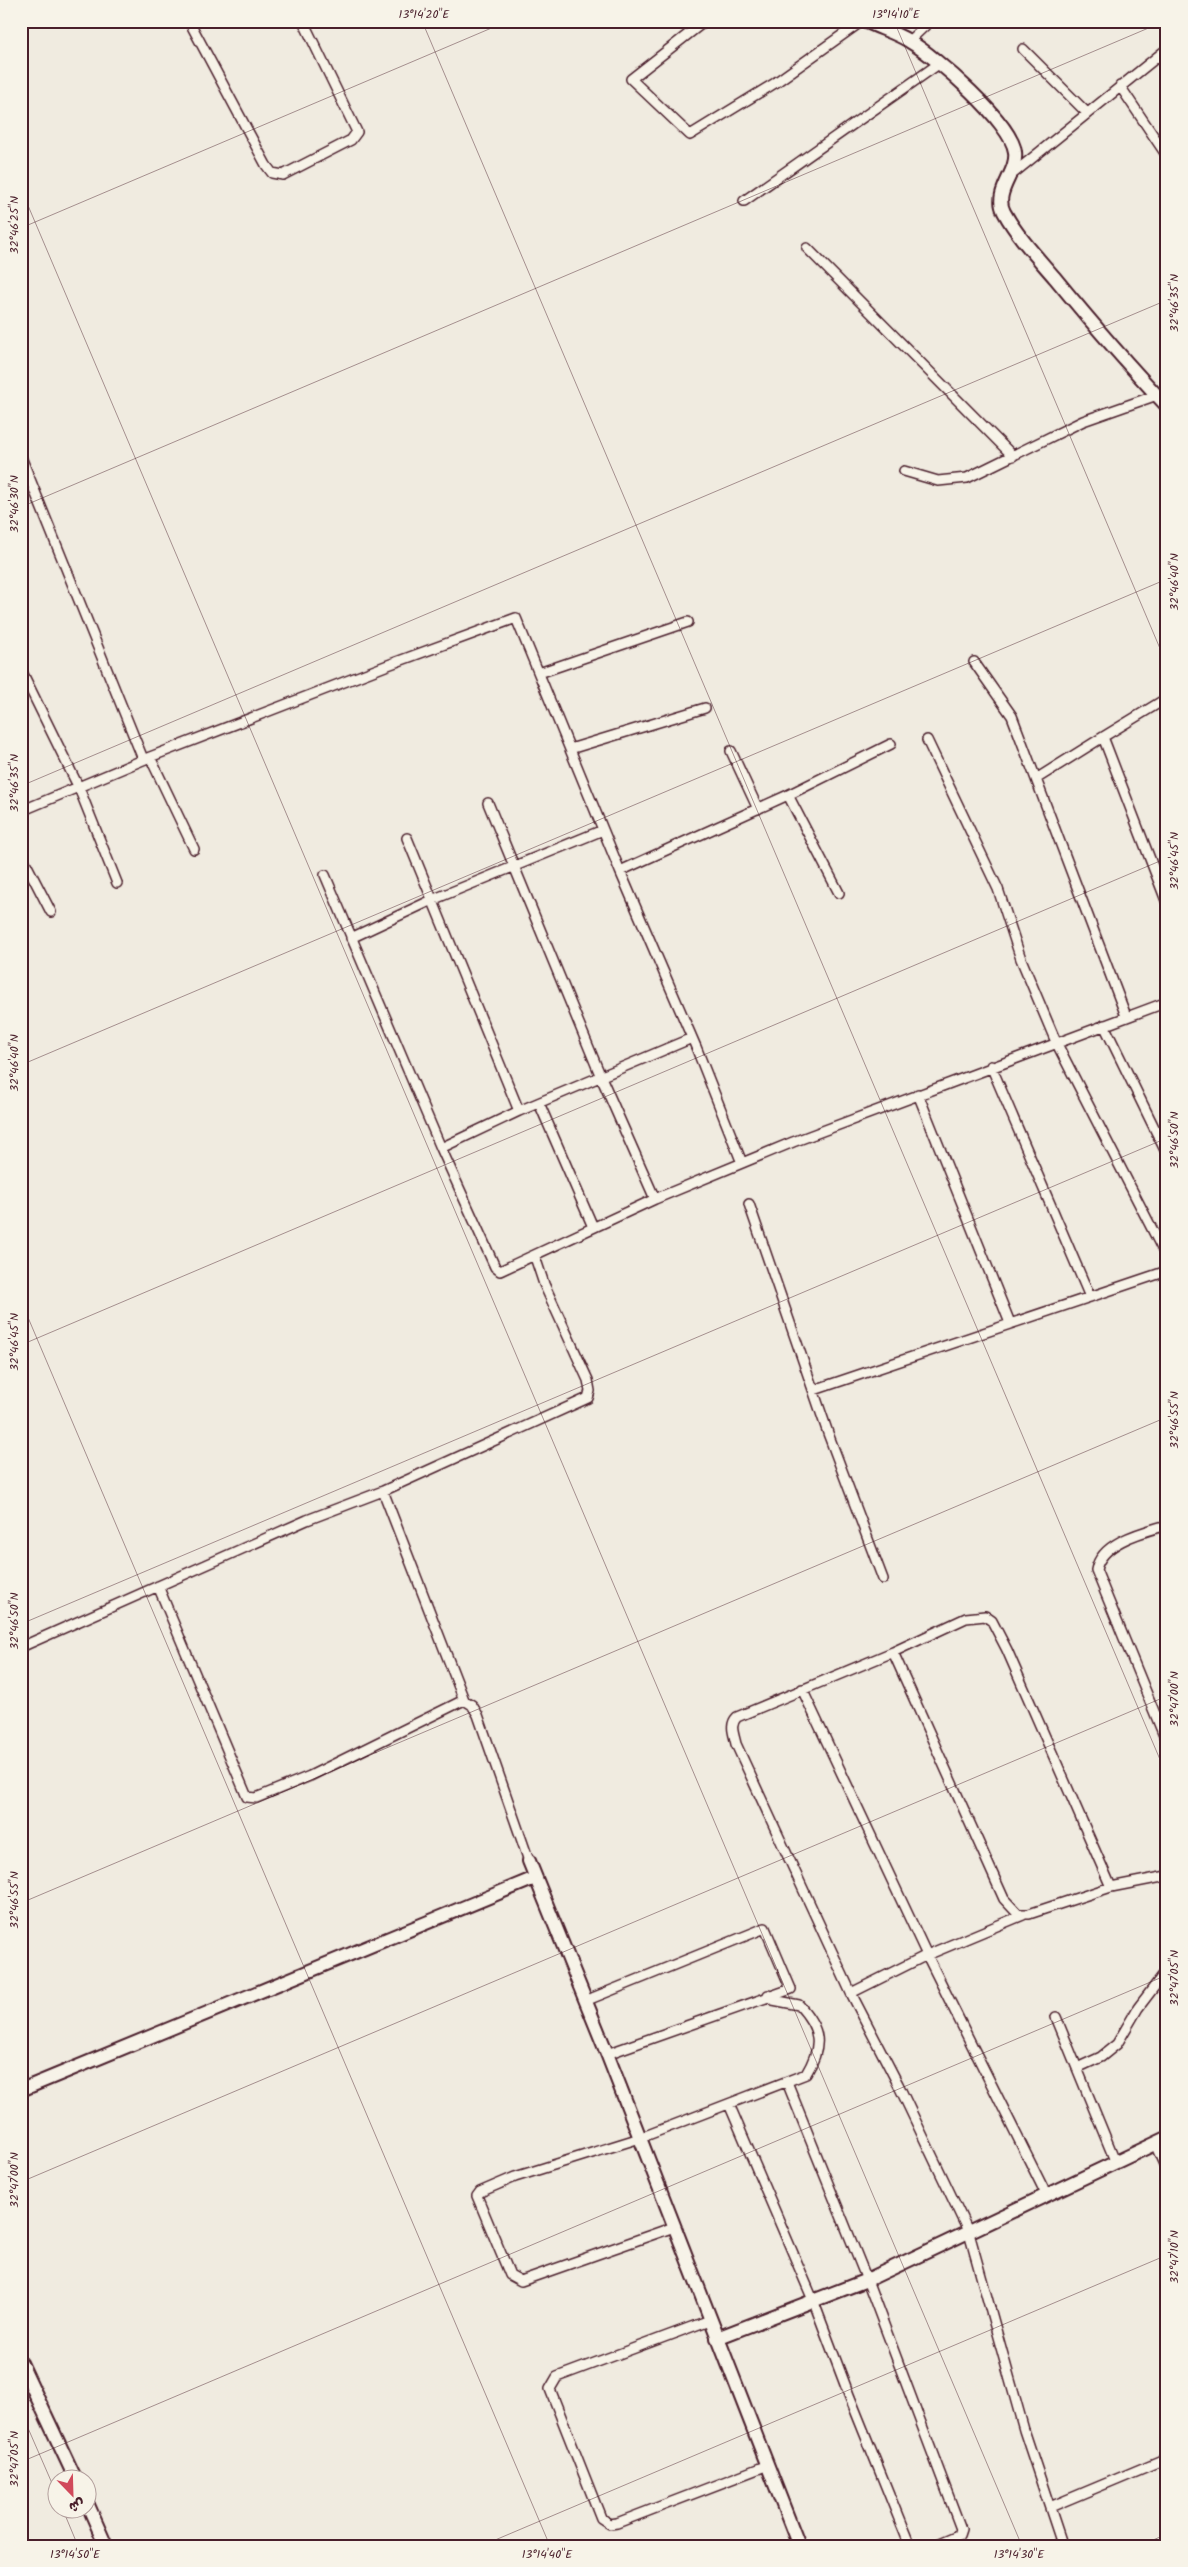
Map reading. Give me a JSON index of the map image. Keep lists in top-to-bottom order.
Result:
{
  "north": "bottom right",
  "coordinates": [
    "13°14'20\"E",
    "13°14'10\"E",
    "32°46'25\"N",
    "32°46'35\"N",
    "32°46'30\"N",
    "32°46'40\"N",
    "32°46'45\"N",
    "32°46'50\"N",
    "32°46'55\"N",
    "32°47'00\"N",
    "32°47'05\"N",
    "32°47'10\"N",
    "13°14'50\"E",
    "13°14'40\"E",
    "13°14'30\"E"
  ]
}
